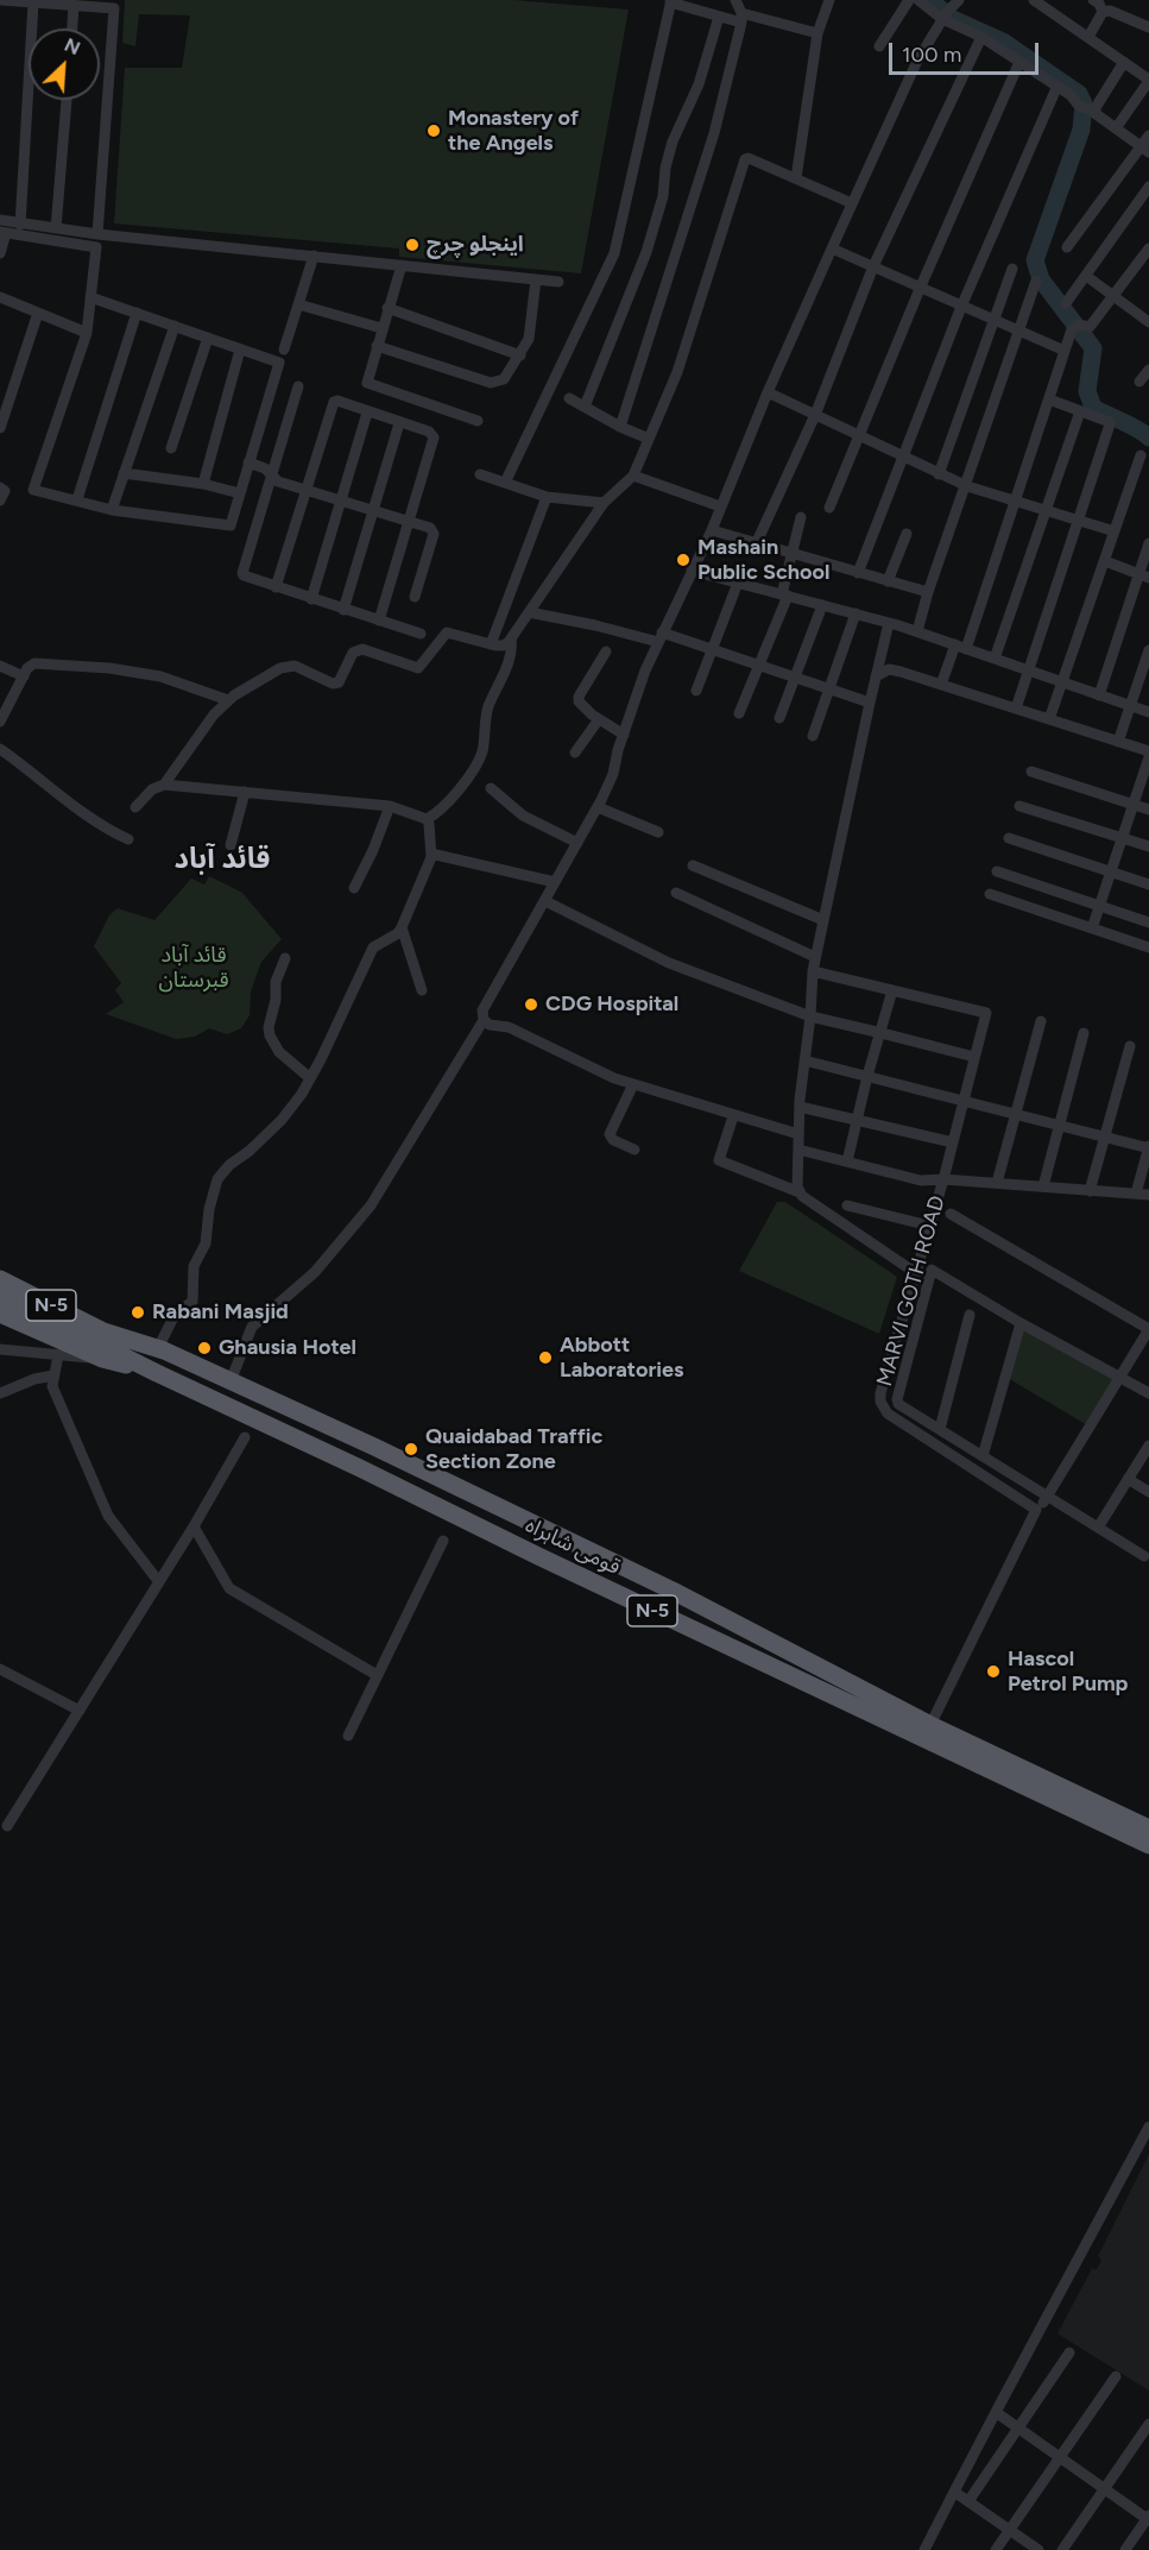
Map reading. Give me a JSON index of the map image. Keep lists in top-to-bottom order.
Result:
{
  "streets": {
    "highway": ["N-5", "قومی شاہراہ"],
    "street": ["MARVI GOTH ROAD"]
  },
  "crossings": [
    ["N-5", "قومی شاہراہ"]
  ],
  "districts": ["قائد آباد"],
  "parks": ["قائد آباد قبرستان"],
  "places": [
    "Monastery of the Angels",
    "اینجلو چرچ",
    "Mashain Public School",
    "CDG Hospital",
    "Rabani Masjid",
    "Ghausia Hotel",
    "Abbott Laboratories",
    "Quaidabad Traffic Section Zone",
    "Hascol Petrol Pump"
  ],
  "scale_bar": "100 m",
  "north": "top right"
}
